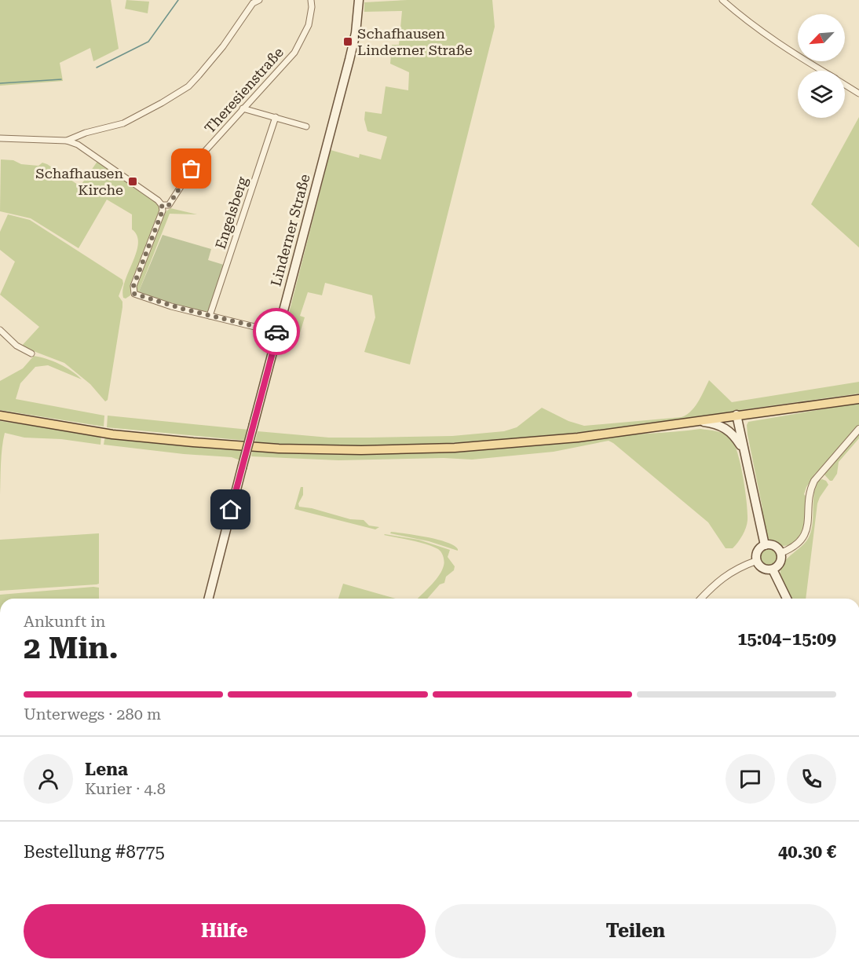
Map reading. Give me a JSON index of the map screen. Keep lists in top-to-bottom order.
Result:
{
  "streets": {
    "main road": ["Linderner Straße"],
    "street": ["Theresienstraße", "Engelsberg"]
  },
  "places": {
    "transit": ["Schafhausen Linderner Straße", "Schafhausen Kirche"]
  },
  "north": "bottom left",
  "page": {
    "heading": ["2 Min.", "Ankunft in", "15:04–15:09"],
    "panel": [
      "Lena",
      "Kurier · 4.8",
      "Bestellung #8775",
      "40.30 €"
    ],
    "bar": "Unterwegs · 280 m",
    "buttons": ["Hilfe", "Teilen"]
  }
}
